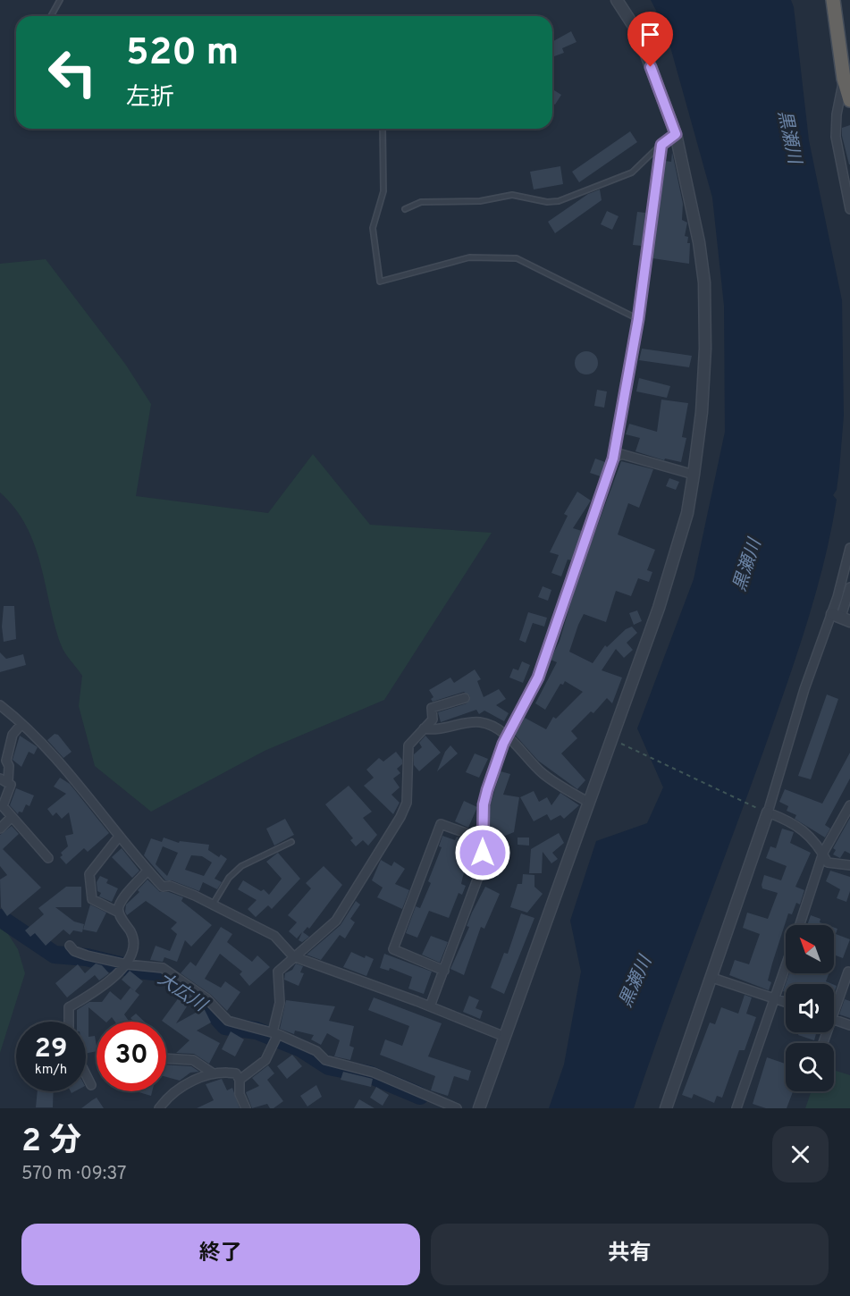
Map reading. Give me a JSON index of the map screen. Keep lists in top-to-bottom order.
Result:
{
  "water": ["黒瀬川", "大広川"],
  "north": "top left",
  "page": {
    "turn": ["520 m", "左折"],
    "speed": "29 km/h",
    "limit": "30",
    "heading": ["2 分", "570 m · 09:37"],
    "buttons": ["終了", "共有"]
  }
}
